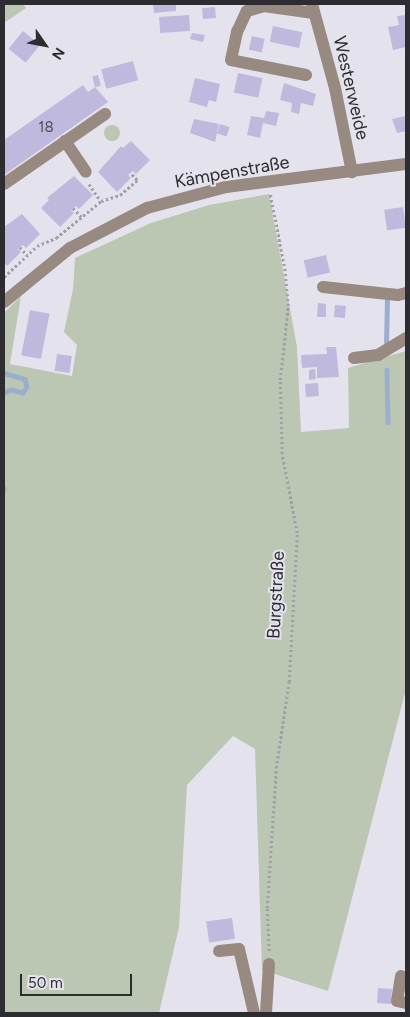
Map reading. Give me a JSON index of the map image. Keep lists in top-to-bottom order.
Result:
{
  "streets": {
    "street": ["Westerweide", "Kämpenstraße"],
    "path": ["Burgstraße"]
  },
  "crossings": [
    ["Westerweide", "Kämpenstraße"],
    ["Kämpenstraße", "Burgstraße"]
  ],
  "house_numbers": ["18"],
  "scale_bar": "50 m",
  "north": "bottom right"
}
